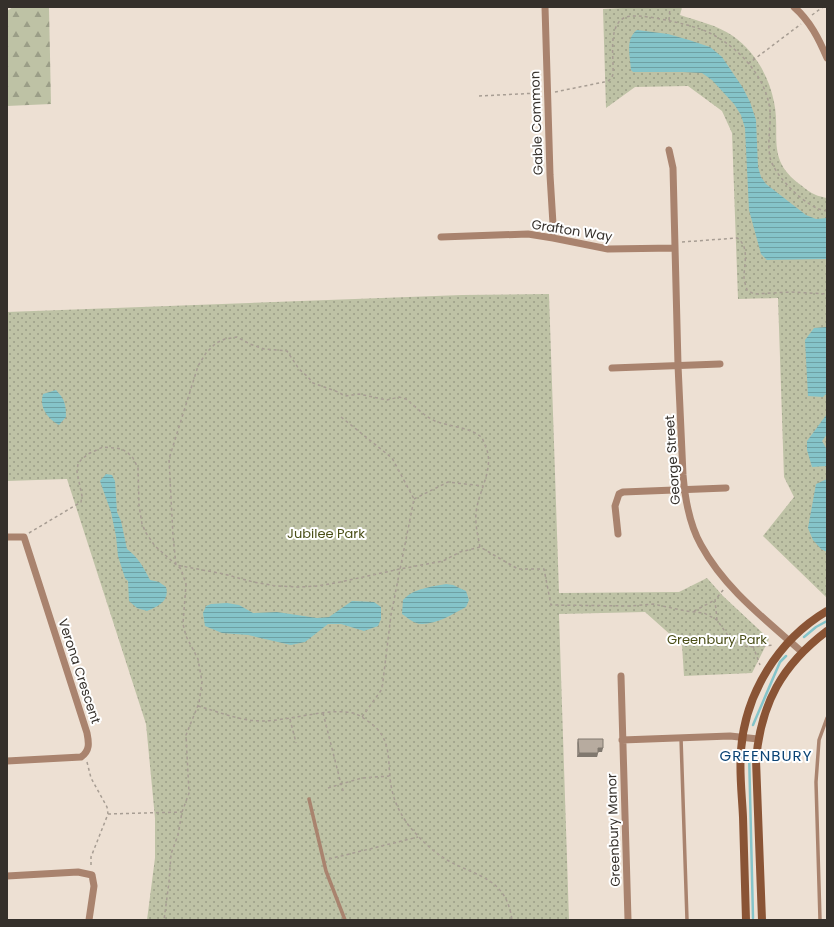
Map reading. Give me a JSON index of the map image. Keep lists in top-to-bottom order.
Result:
{
  "streets": {
    "street": [
      "Gable Common",
      "Grafton Way",
      "George Street",
      "Verona Crescent",
      "Greenbury Manor"
    ]
  },
  "crossings": [
    ["Gable Common", "Grafton Way"],
    ["Grafton Way", "George Street"]
  ],
  "districts": ["GREENBURY"],
  "parks": ["Jubilee Park", "Greenbury Park"]
}
